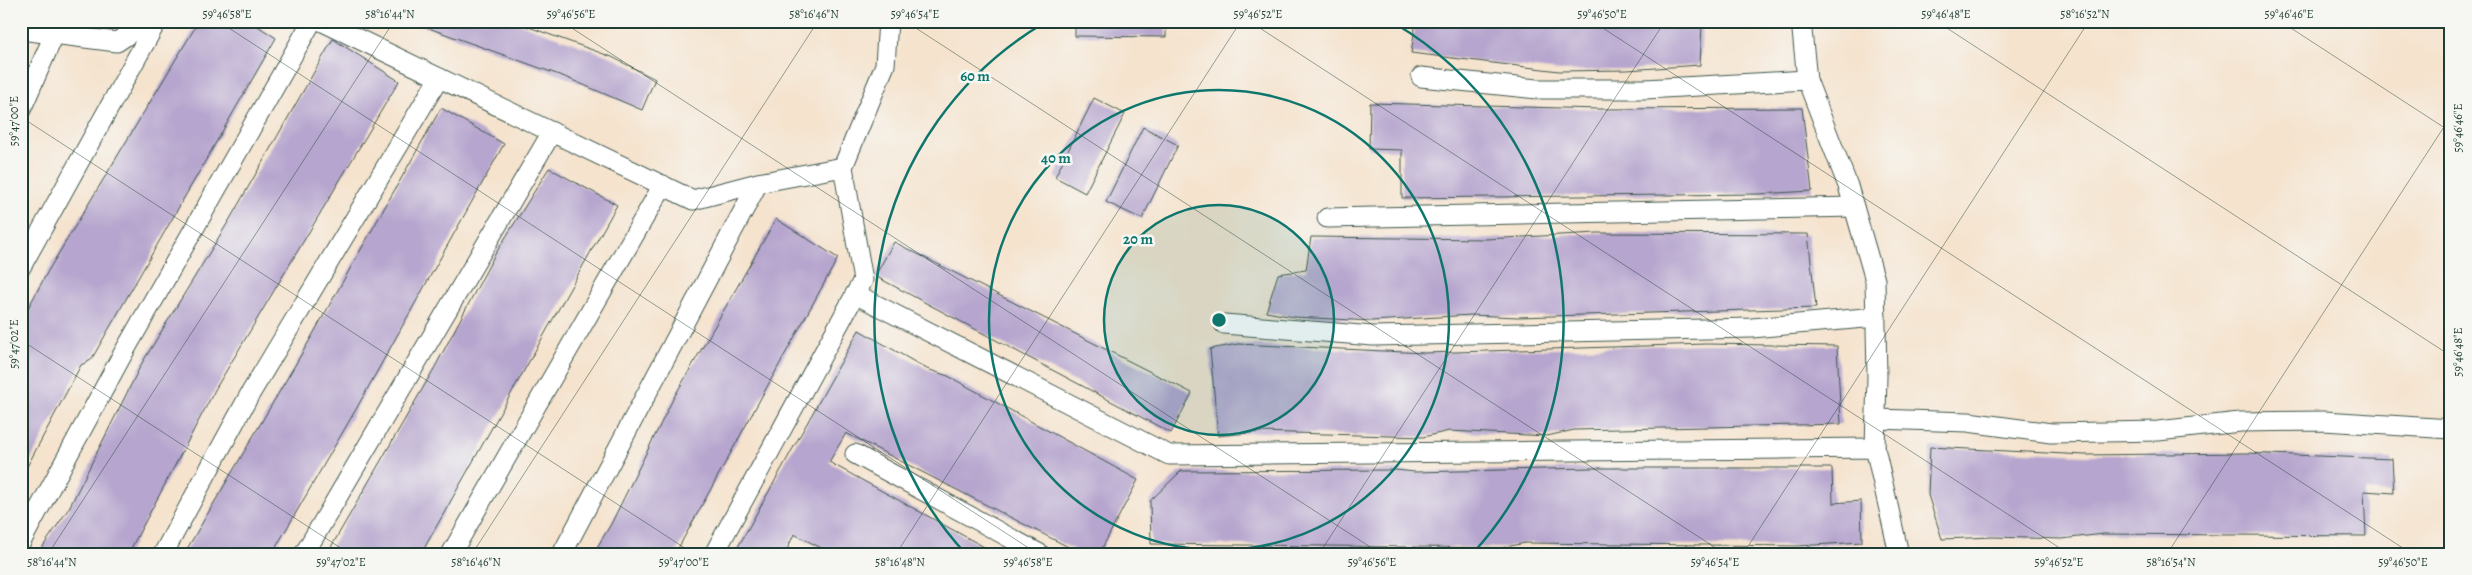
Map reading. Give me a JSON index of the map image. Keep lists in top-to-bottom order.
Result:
{
  "coordinates": [
    "59°46'58\"E",
    "58°16'44\"N",
    "59°46'56\"E",
    "58°16'46\"N",
    "59°46'54\"E",
    "59°46'52\"E",
    "59°46'50\"E",
    "59°46'48\"E",
    "58°16'52\"N",
    "59°46'46\"E",
    "59°47'00\"E",
    "59°47'02\"E",
    "58°16'48\"N",
    "58°16'54\"N"
  ],
  "rings": ["60 m", "40 m", "20 m"]
}
